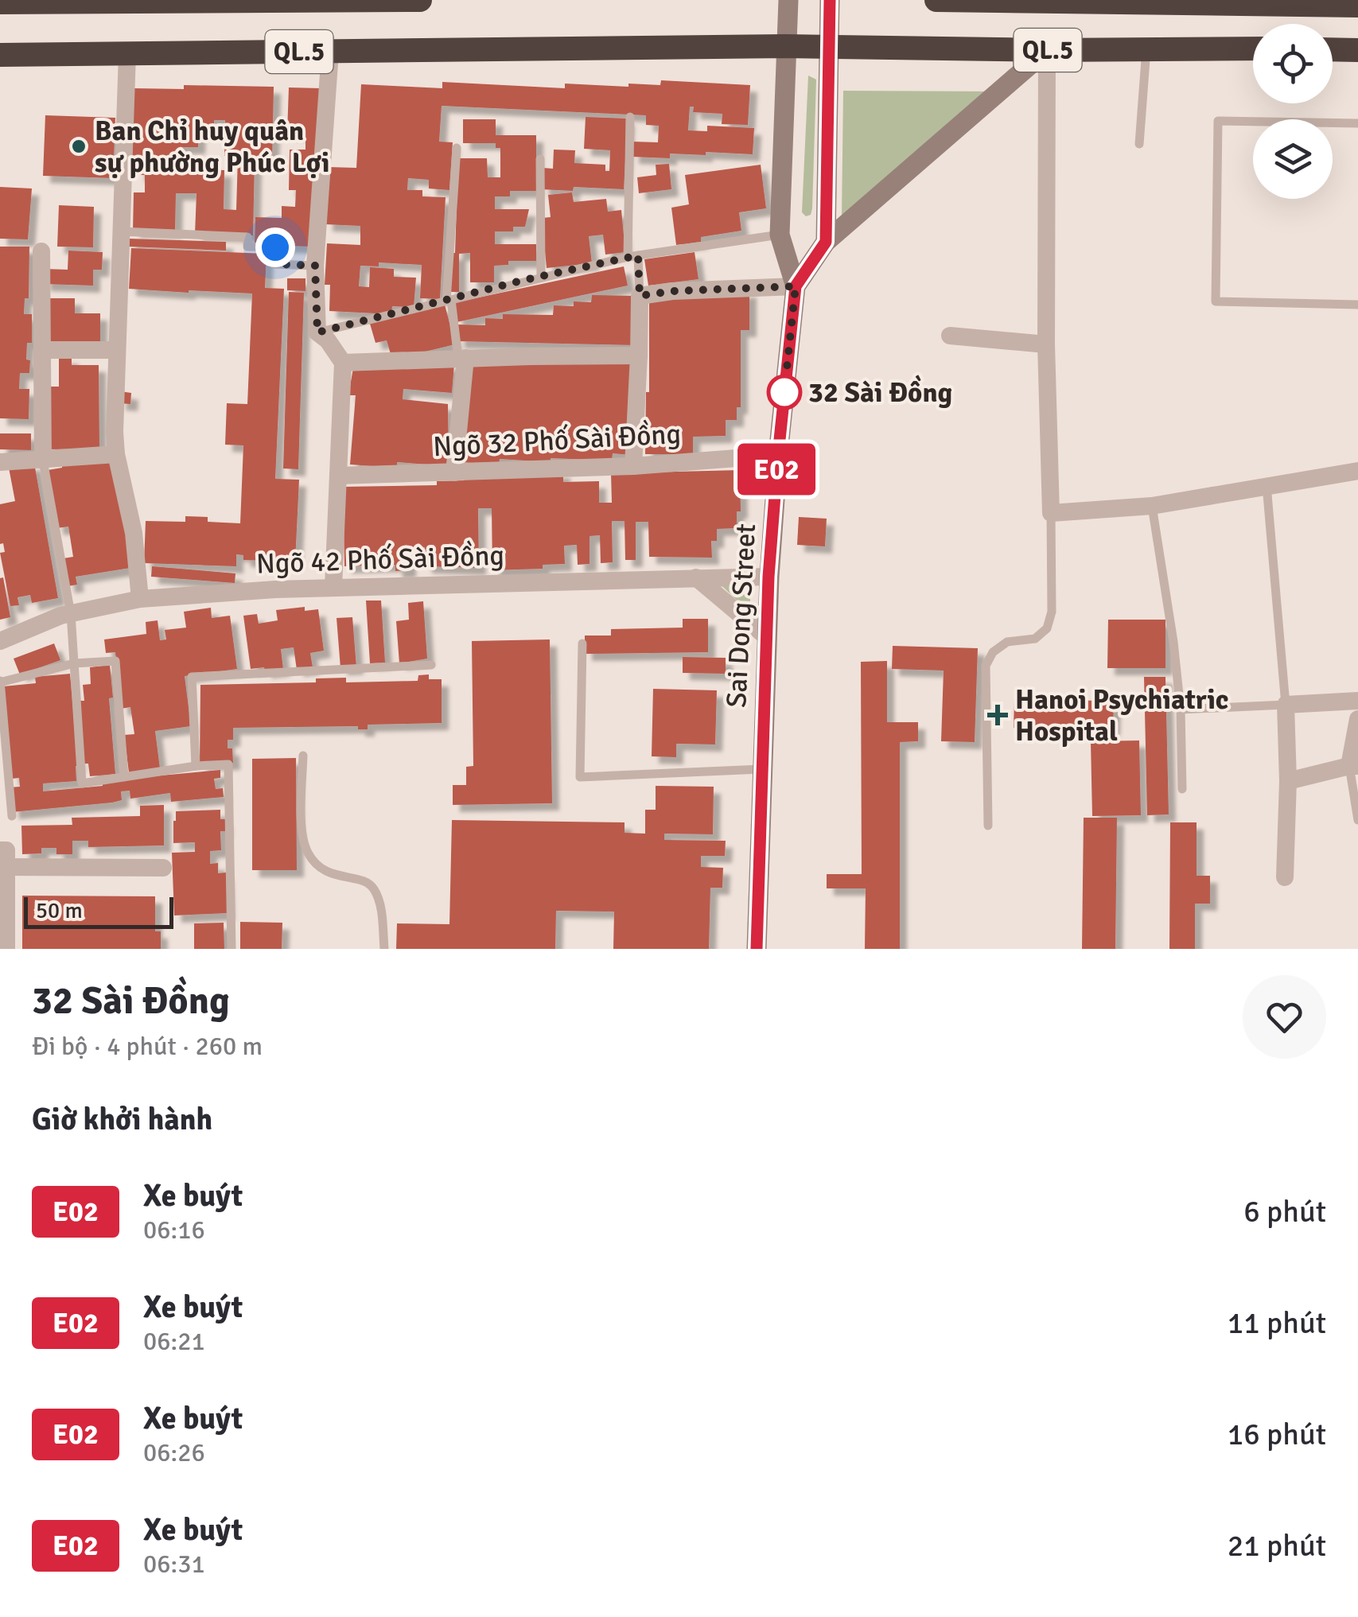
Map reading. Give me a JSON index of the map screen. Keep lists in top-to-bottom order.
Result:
{
  "streets": {
    "highway": ["QL.5"],
    "street": ["Ngõ 32 Phố Sài Đồng", "Ngõ 42 Phố Sài Đồng", "Sai Dong Street"]
  },
  "crossings": [
    ["QL.5", "Sai Dong Street"],
    ["Ngõ 32 Phố Sài Đồng", "Sai Dong Street"],
    ["Ngõ 42 Phố Sài Đồng", "Sai Dong Street"]
  ],
  "places": {
    "other": ["Ban Chỉ huy quân sự phường Phúc Lợi", "32 Sài Đồng"],
    "health": ["Hanoi Psychiatric Hospital"]
  },
  "lines": ["bus line E02"],
  "scale_bar": "50 m",
  "page": {
    "on_map": "E02",
    "scale": "50 m",
    "heading": [
      ["32 Sài Đồng", "Đi bộ · 4 phút · 260 m"],
      "Giờ khởi hành"
    ],
    "list": [
      {
        "mark": "E02",
        "name": "Xe buýt",
        "note": "06:16",
        "value": "6 phút"
      },
      {
        "mark": "E02",
        "name": "Xe buýt",
        "note": "06:21",
        "value": "11 phút"
      },
      {
        "mark": "E02",
        "name": "Xe buýt",
        "note": "06:26",
        "value": "16 phút"
      },
      {
        "mark": "E02",
        "name": "Xe buýt",
        "note": "06:31",
        "value": "21 phút"
      }
    ]
  }
}
